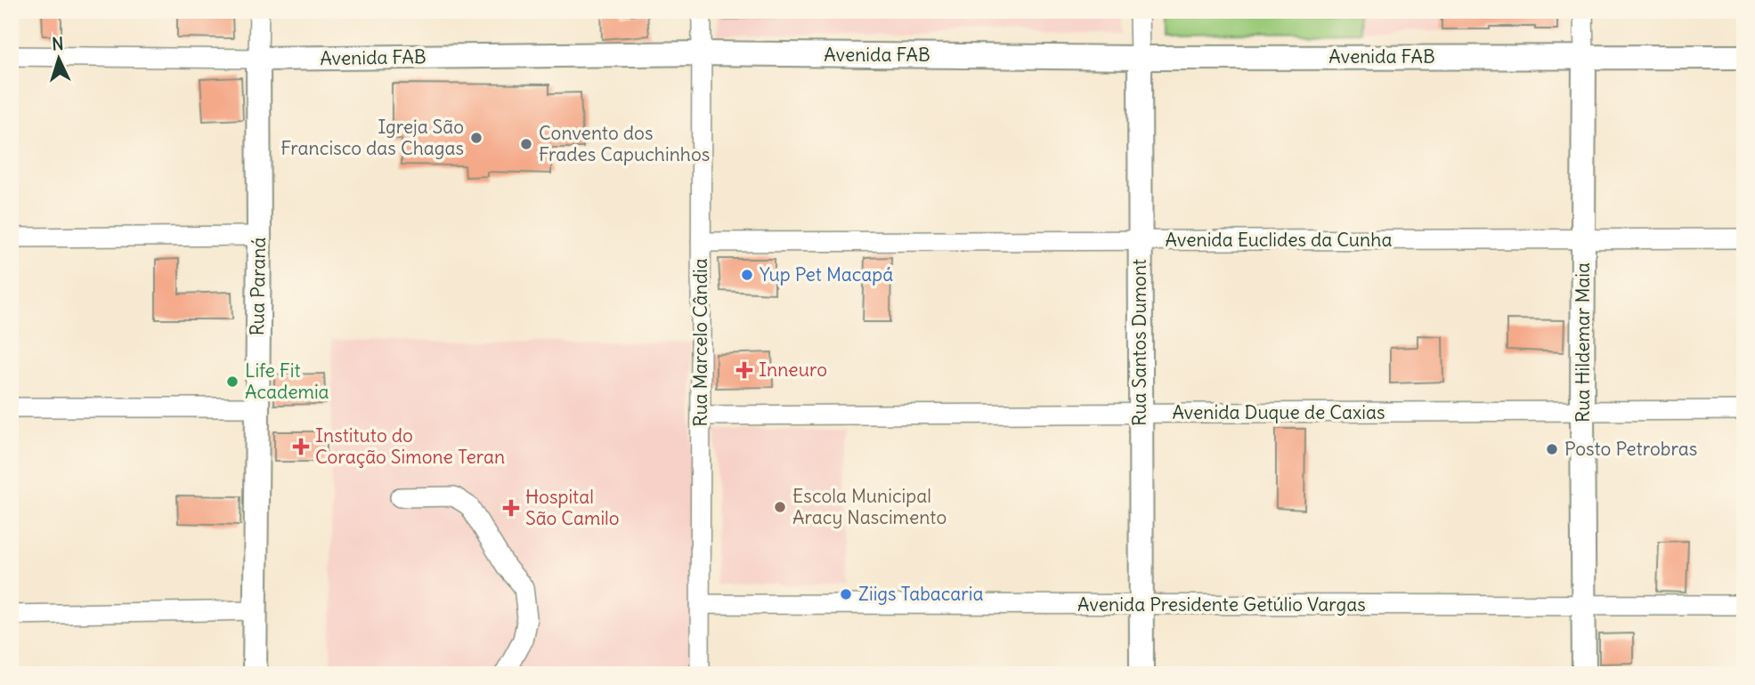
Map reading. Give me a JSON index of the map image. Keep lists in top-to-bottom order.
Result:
{
  "streets": {
    "main road": [
      "Avenida FAB",
      "Rua Paraná",
      "Rua Santos Dumont",
      "Rua Hildemar Maia"
    ],
    "street": [
      "Avenida Euclides da Cunha",
      "Rua Marcelo Cândia",
      "Avenida Duque de Caxias",
      "Avenida Presidente Getúlio Vargas"
    ]
  },
  "crossings": [
    ["Avenida FAB", "Rua Paraná"],
    ["Avenida FAB", "Rua Marcelo Cândia"],
    ["Avenida FAB", "Rua Santos Dumont"],
    ["Avenida FAB", "Rua Hildemar Maia"],
    ["Avenida Euclides da Cunha", "Rua Marcelo Cândia"],
    ["Avenida Euclides da Cunha", "Rua Santos Dumont"],
    ["Avenida Euclides da Cunha", "Rua Hildemar Maia"],
    ["Rua Marcelo Cândia", "Avenida Duque de Caxias"],
    ["Rua Marcelo Cândia", "Avenida Presidente Getúlio Vargas"],
    ["Rua Santos Dumont", "Avenida Duque de Caxias"],
    ["Rua Santos Dumont", "Avenida Presidente Getúlio Vargas"],
    ["Rua Hildemar Maia", "Avenida Duque de Caxias"],
    ["Rua Hildemar Maia", "Avenida Presidente Getúlio Vargas"]
  ],
  "places": {
    "other": [
      "Igreja São Francisco das Chagas",
      "Convento dos Frades Capuchinhos",
      "Yup Pet Macapá",
      "Life Fit Academia",
      "Posto Petrobras",
      "Escola Municipal Aracy Nascimento",
      "Ziigs Tabacaria"
    ],
    "health": ["Inneuro", "Instituto do Coração Simone Teran", "Hospital São Camilo"]
  },
  "north": "top"
}
